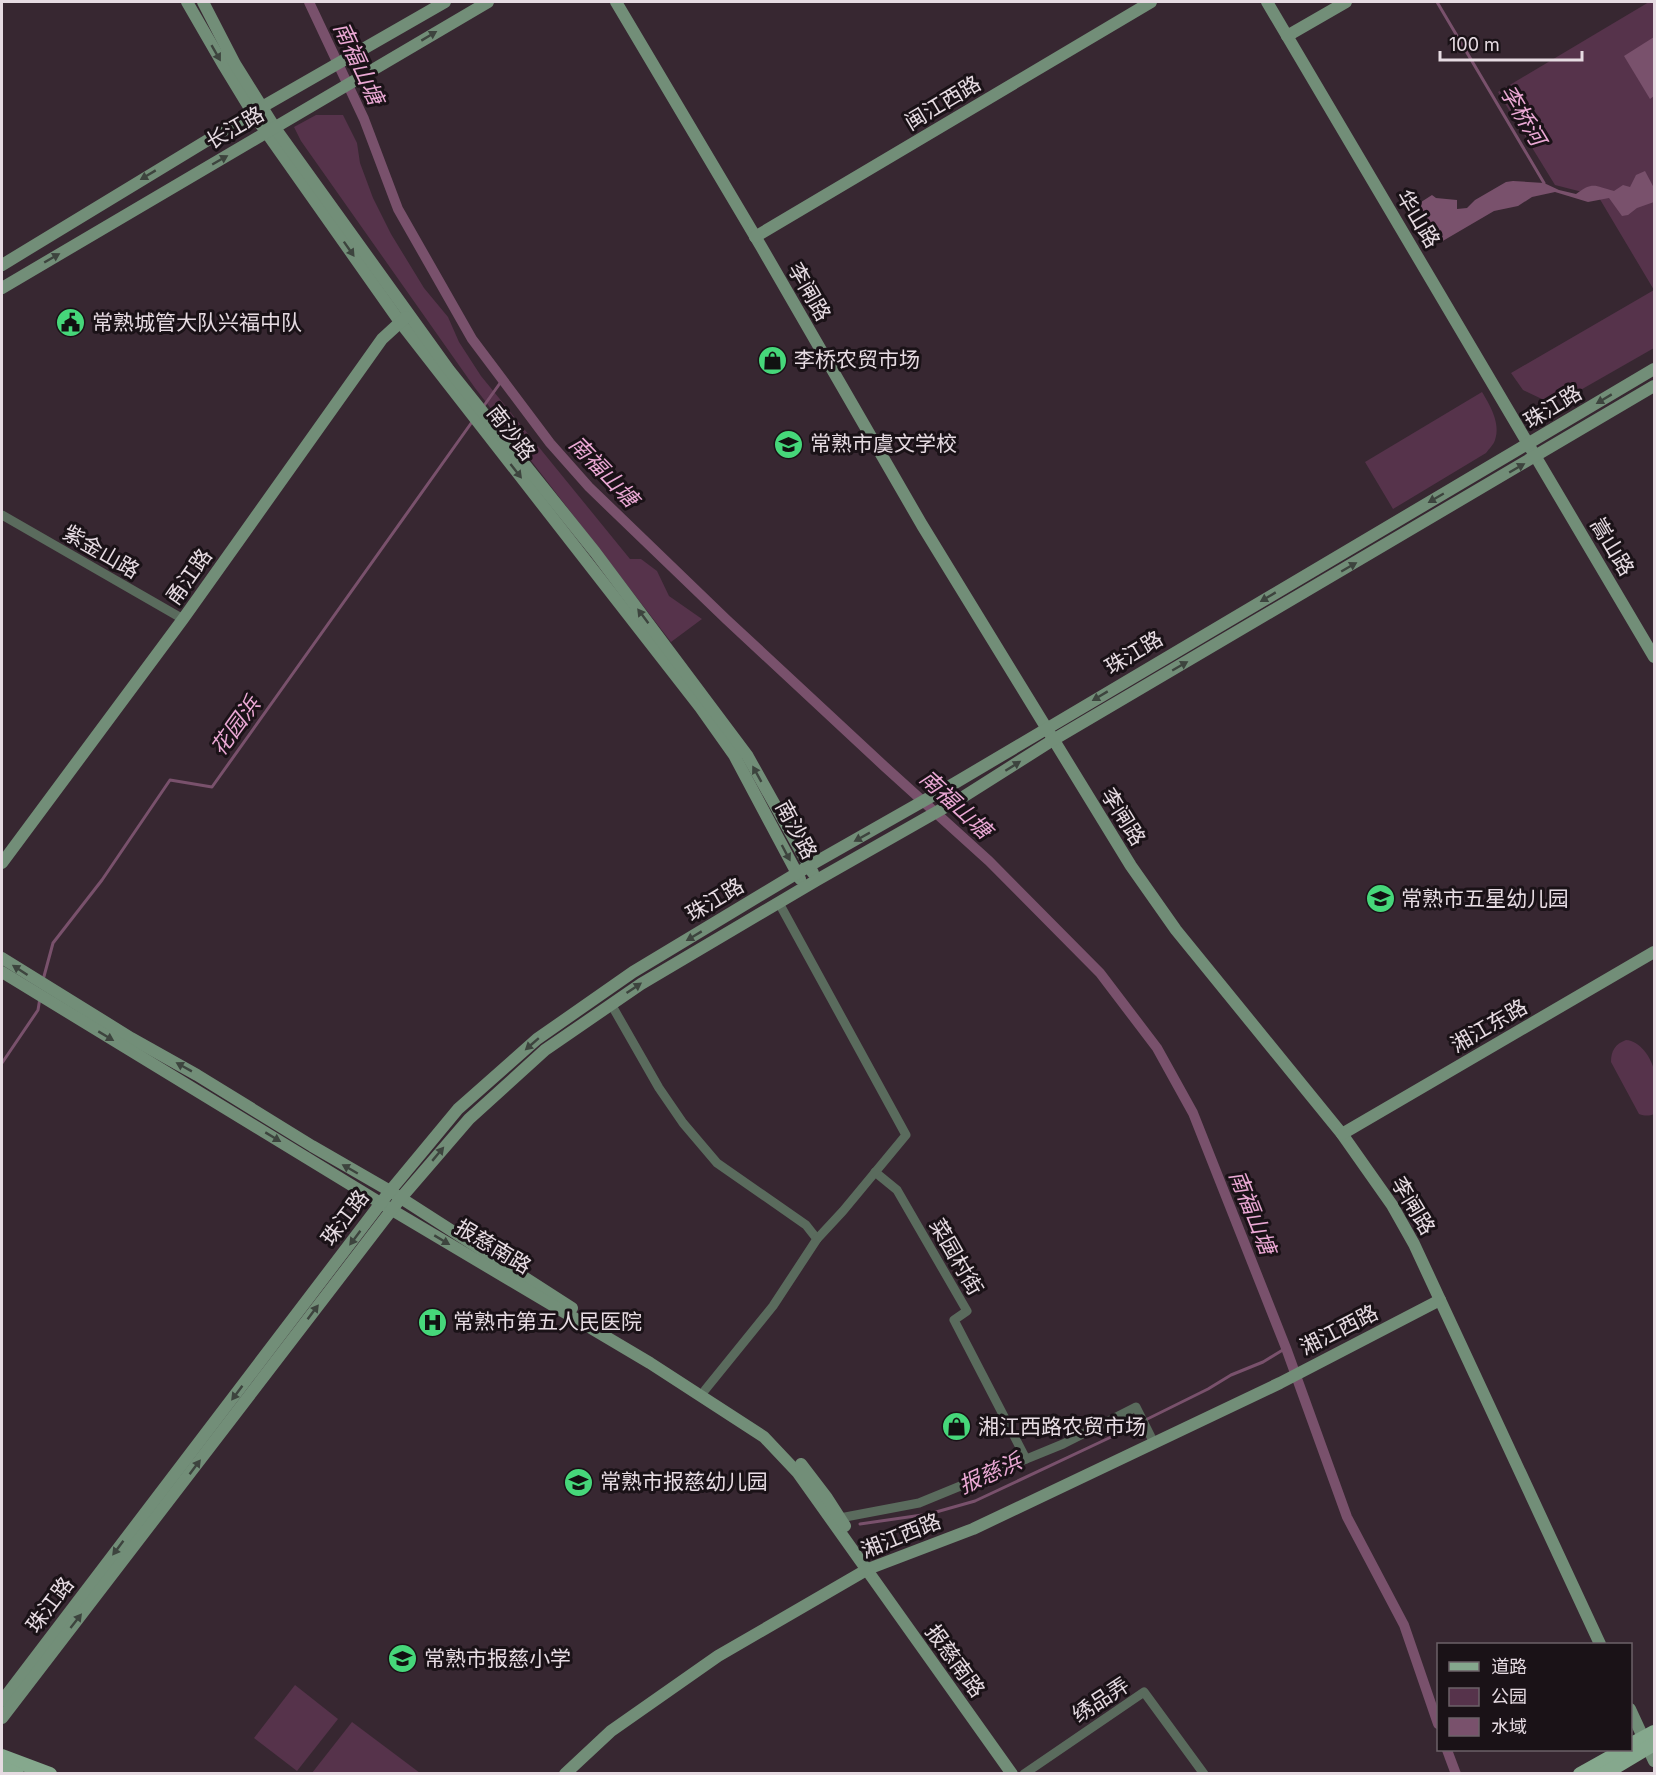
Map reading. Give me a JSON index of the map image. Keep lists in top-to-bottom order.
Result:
{
  "streets": {
    "main road": [
      "闽江西路",
      "长江路",
      "华山路",
      "李闸路",
      "珠江路",
      "南沙路",
      "嵩山路",
      "甬江路",
      "湘江东路",
      "报慈南路",
      "湘江西路"
    ],
    "street": ["紫金山路", "菜园村街", "绣品弄"]
  },
  "crossings": [
    ["闽江西路", "李闸路"],
    ["长江路", "南沙路"],
    ["华山路", "珠江路"],
    ["华山路", "嵩山路"],
    ["李闸路", "珠江路"],
    ["李闸路", "湘江东路"],
    ["李闸路", "湘江西路"],
    ["珠江路", "南沙路"],
    ["珠江路", "嵩山路"],
    ["珠江路", "报慈南路"],
    ["南沙路", "甬江路"],
    ["紫金山路", "甬江路"],
    ["报慈南路", "湘江西路"]
  ],
  "water": [
    "南福山塘",
    "李桥河",
    "花园浜",
    "报慈浜"
  ],
  "places": {
    "public building": ["常熟城管大队兴福中队"],
    "shop": ["李桥农贸市场", "湘江西路农贸市场"],
    "school or university": [
      "常熟市虞文学校",
      "常熟市五星幼儿园",
      "常熟市报慈幼儿园",
      "常熟市报慈小学"
    ],
    "hospital": ["常熟市第五人民医院"]
  },
  "legend": ["道路", "公园", "水域"],
  "scale_bar": "100 m"
}
